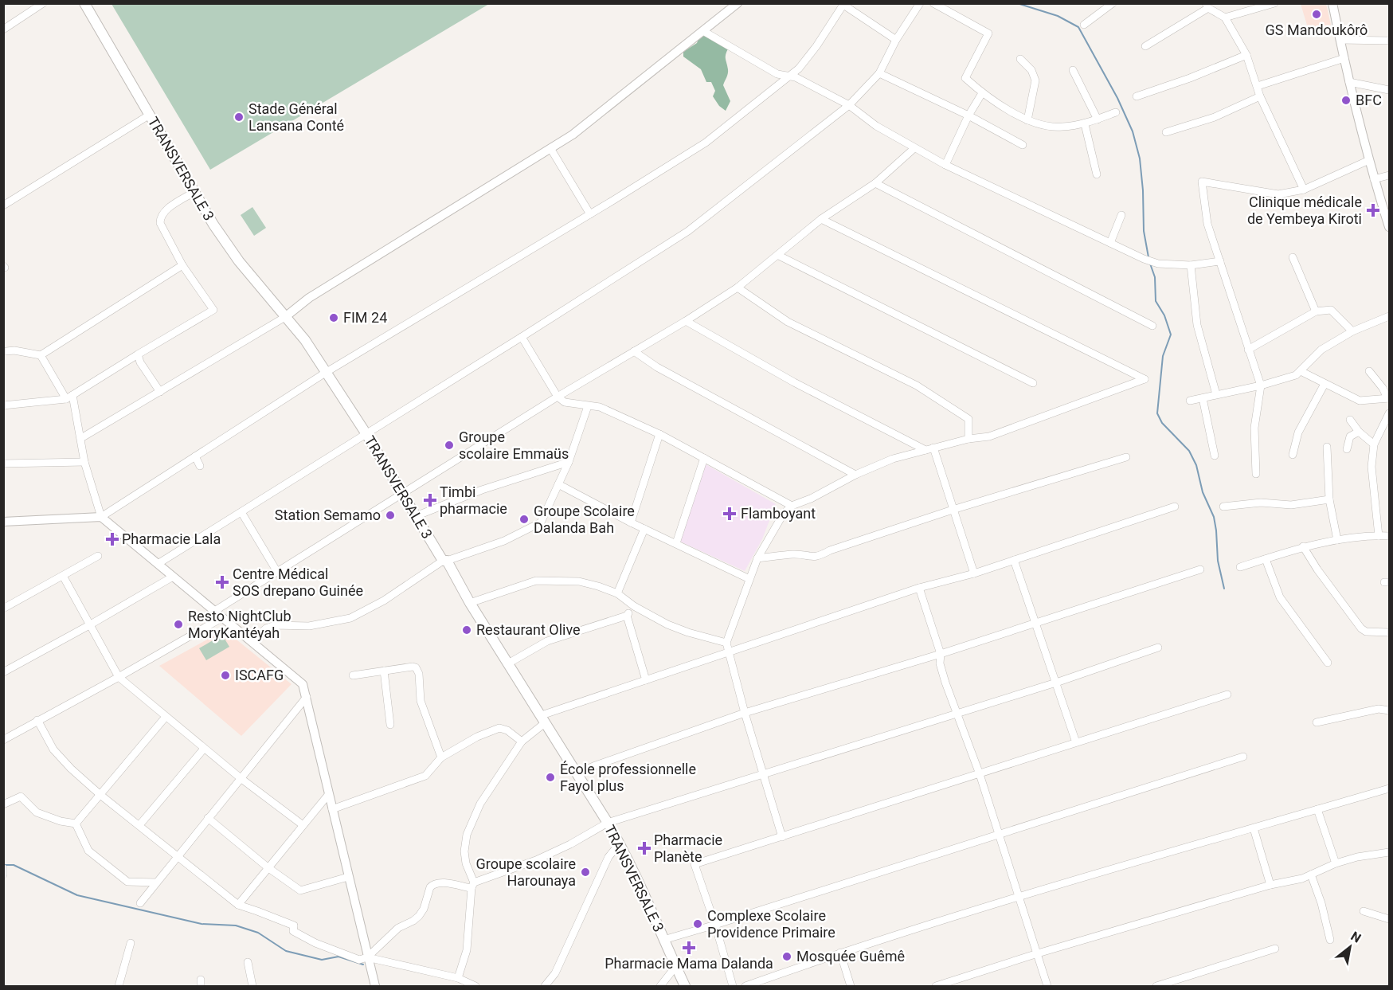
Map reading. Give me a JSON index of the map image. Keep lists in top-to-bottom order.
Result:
{
  "streets": {
    "main road": ["TRANSVERSALE 3"]
  },
  "places": {
    "other": [
      "GS Mandoukôrô",
      "BFC",
      "Stade Général Lansana Conté",
      "FIM 24",
      "Groupe scolaire Emmaüs",
      "Station Semamo",
      "Groupe Scolaire Dalanda Bah",
      "Resto NightClub MoryKantéyah",
      "Restaurant Olive",
      "ISCAFG",
      "École professionnelle Fayol plus",
      "Groupe scolaire Harounaya",
      "Complexe Scolaire Providence Primaire",
      "Mosquée Guêmê"
    ],
    "health": [
      "Clinique médicale de Yembeya Kiroti",
      "Timbi pharmacie",
      "Flamboyant",
      "Pharmacie Lala",
      "Centre Médical SOS drepano Guinée",
      "Pharmacie Planète",
      "Pharmacie Mama Dalanda"
    ]
  },
  "north": "top right"
}
